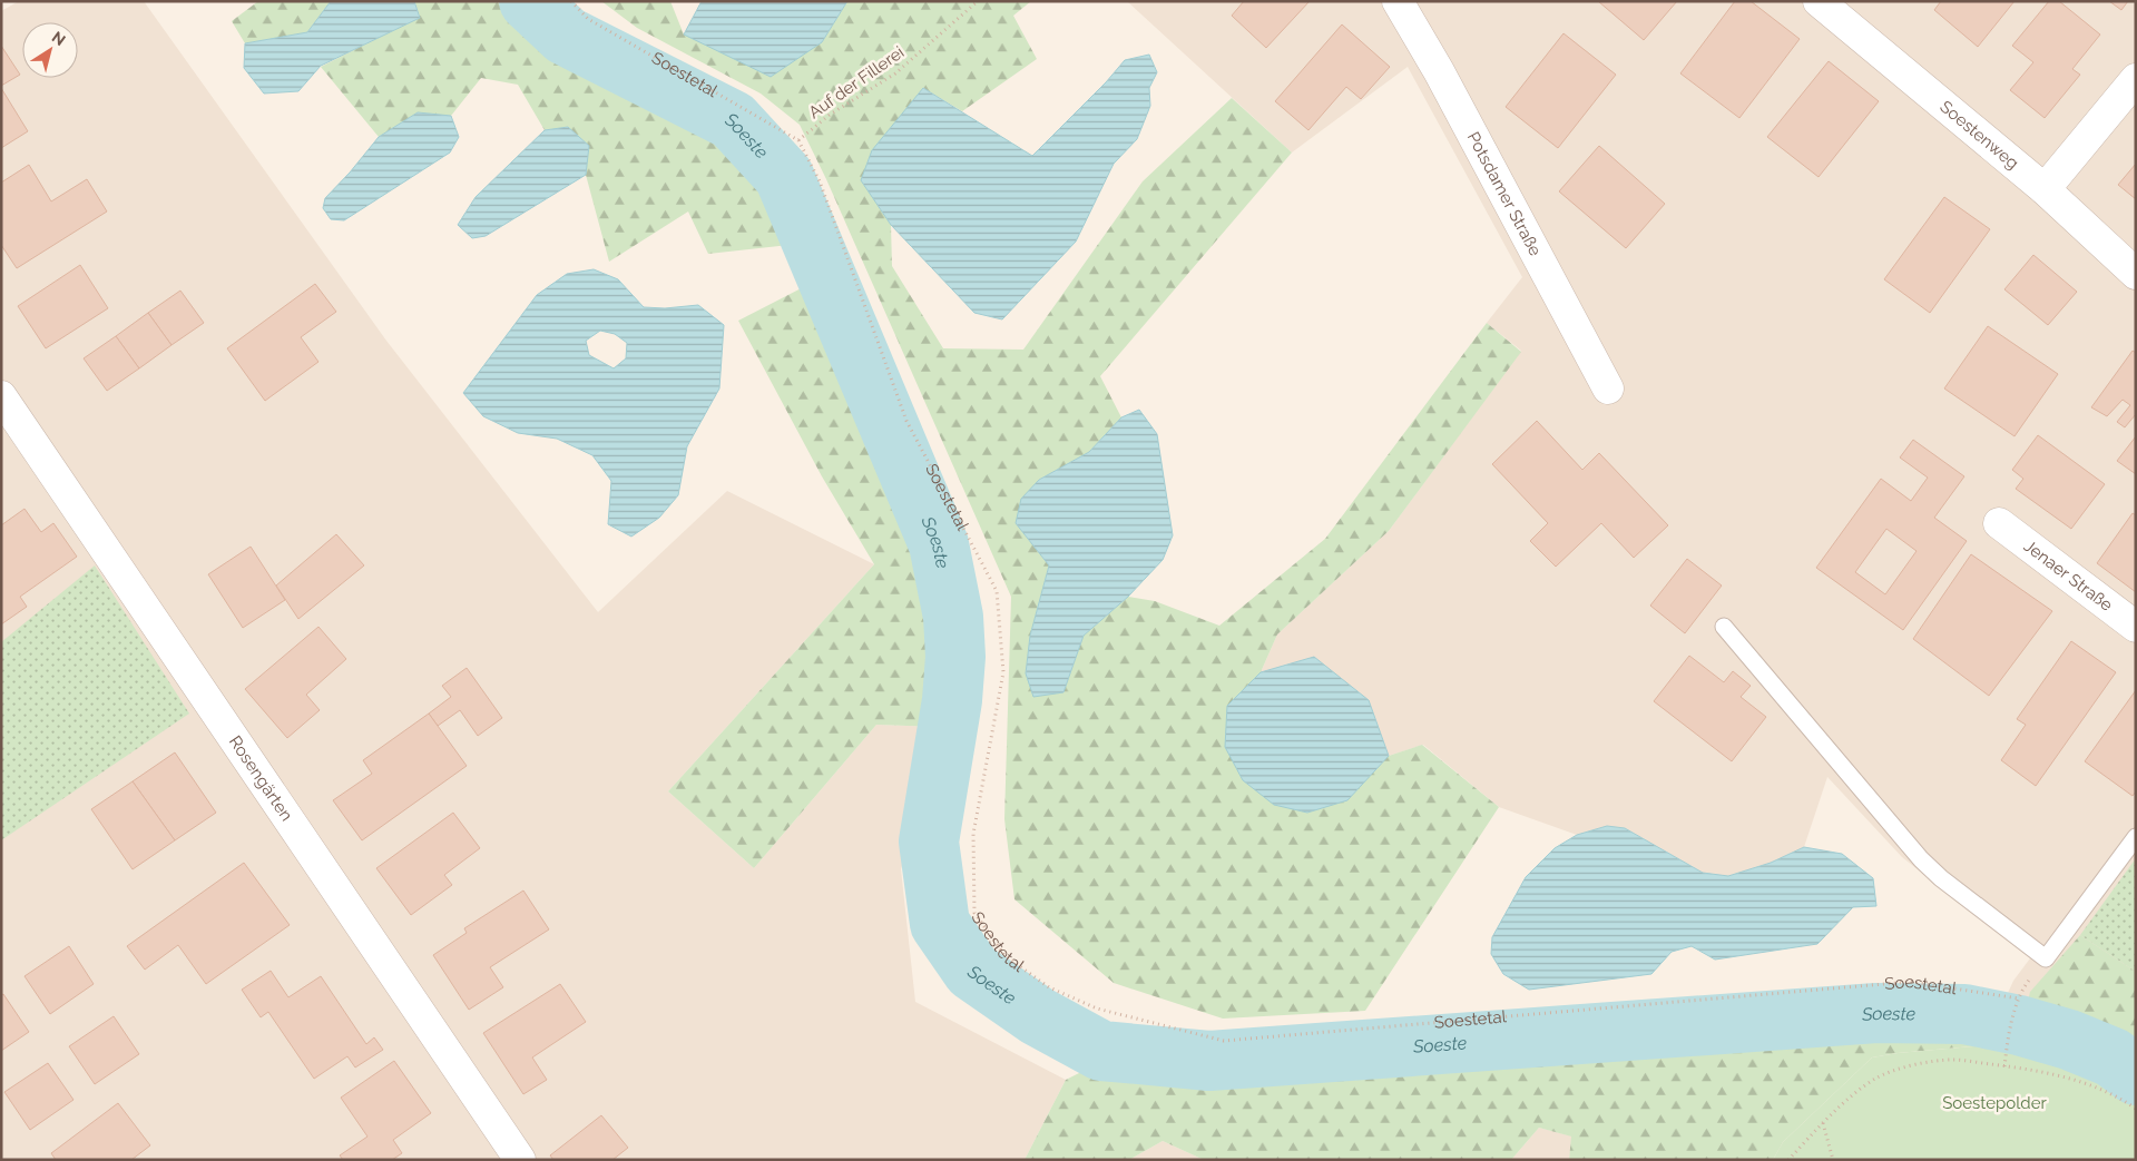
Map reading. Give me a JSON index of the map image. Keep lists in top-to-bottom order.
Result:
{
  "streets": {
    "street": [
      "Soestenweg",
      "Potsdamer Straße",
      "Jenaer Straße",
      "Rosengärten"
    ],
    "path": ["Soestetal", "Auf der Fillerei"]
  },
  "crossings": [
    ["Soestetal", "Auf der Fillerei"]
  ],
  "water": ["Soeste"],
  "parks": ["Soestepolder"],
  "north": "top right"
}
